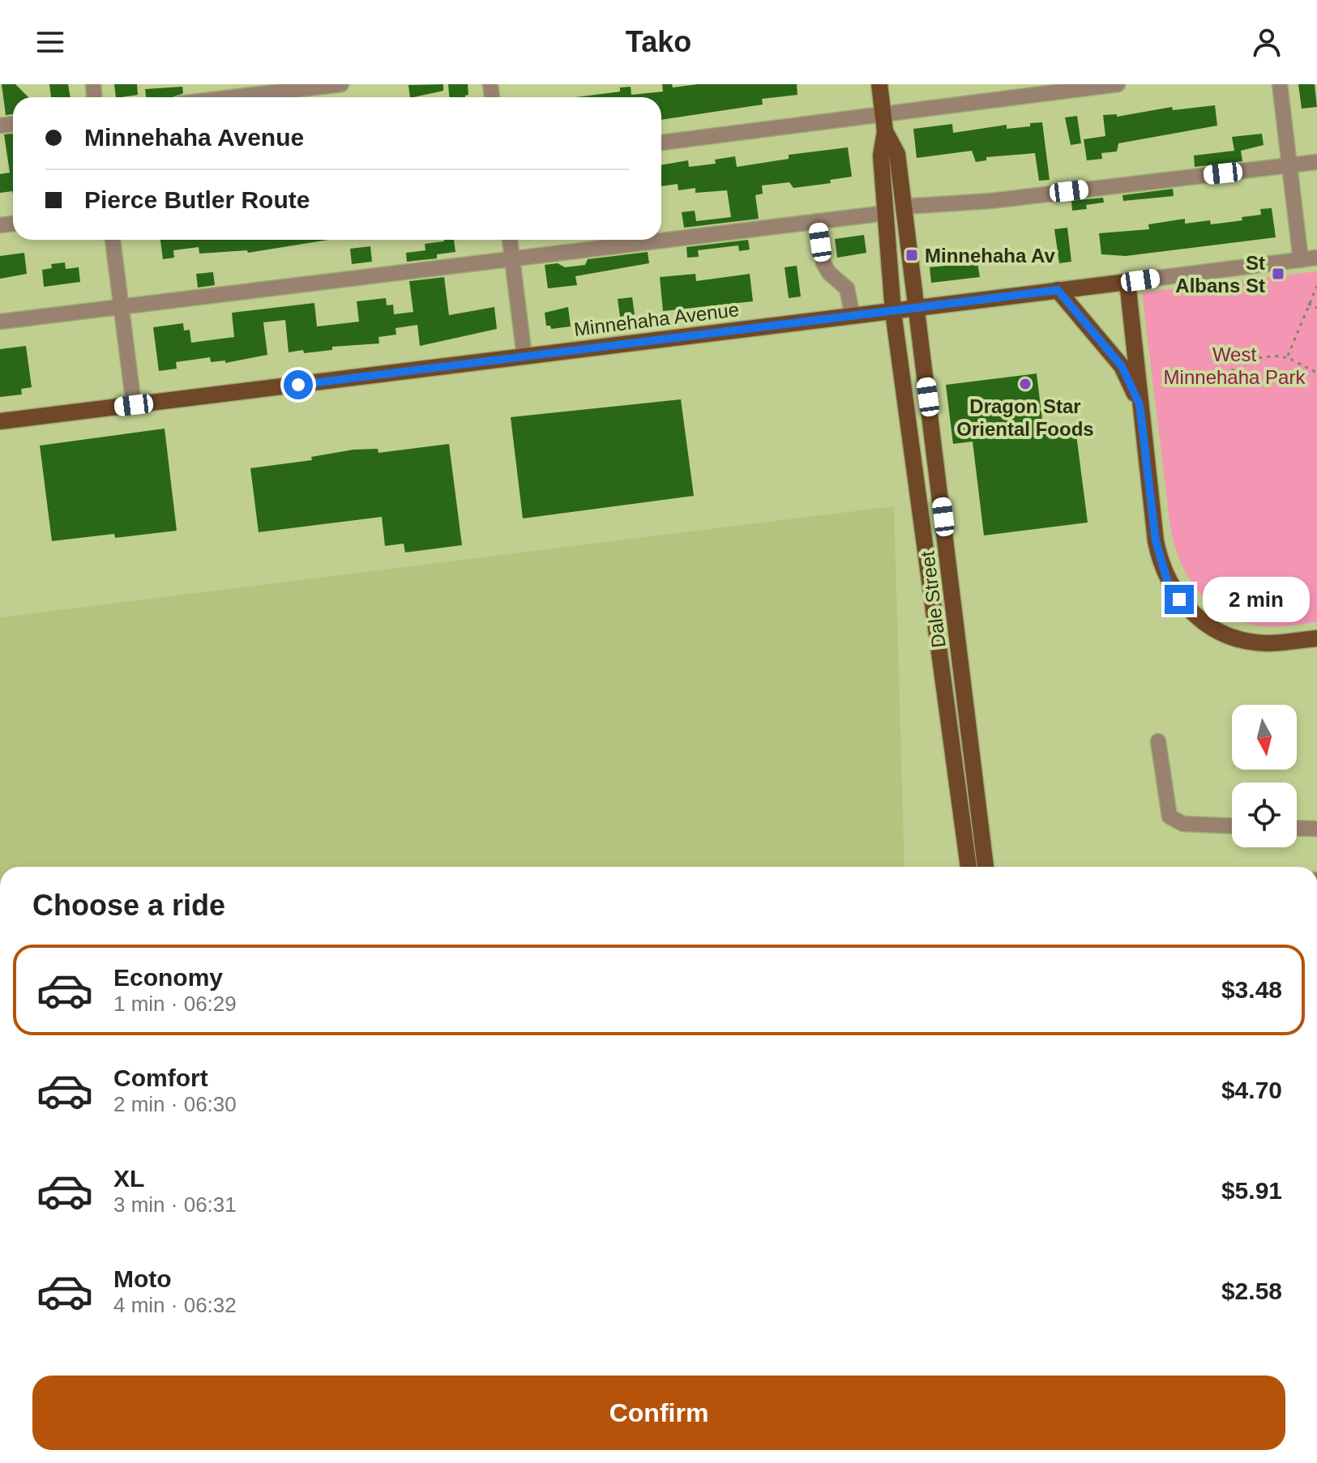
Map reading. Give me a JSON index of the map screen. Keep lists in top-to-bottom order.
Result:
{
  "streets": {
    "main road": ["Minnehaha Avenue", "Dale Street"]
  },
  "crossings": [
    ["Minnehaha Avenue", "Dale Street"]
  ],
  "parks": ["West Minnehaha Park"],
  "places": {
    "transit": ["Minnehaha Av", "St Albans St"],
    "other": ["Dragon Star Oriental Foods"]
  },
  "north": "bottom",
  "page": {
    "header": "Tako",
    "banner": ["Minnehaha Avenue", "Pierce Butler Route"],
    "bubble": "2 min",
    "heading": "Choose a ride",
    "list": [
      {
        "name": "Economy",
        "note": "1 min · 06:29",
        "value": "$3.48"
      },
      {
        "name": "Comfort",
        "note": "2 min · 06:30",
        "value": "$4.70"
      },
      {
        "name": "XL",
        "note": "3 min · 06:31",
        "value": "$5.91"
      },
      {
        "name": "Moto",
        "note": "4 min · 06:32",
        "value": "$2.58"
      }
    ],
    "buttons": "Confirm"
  }
}
